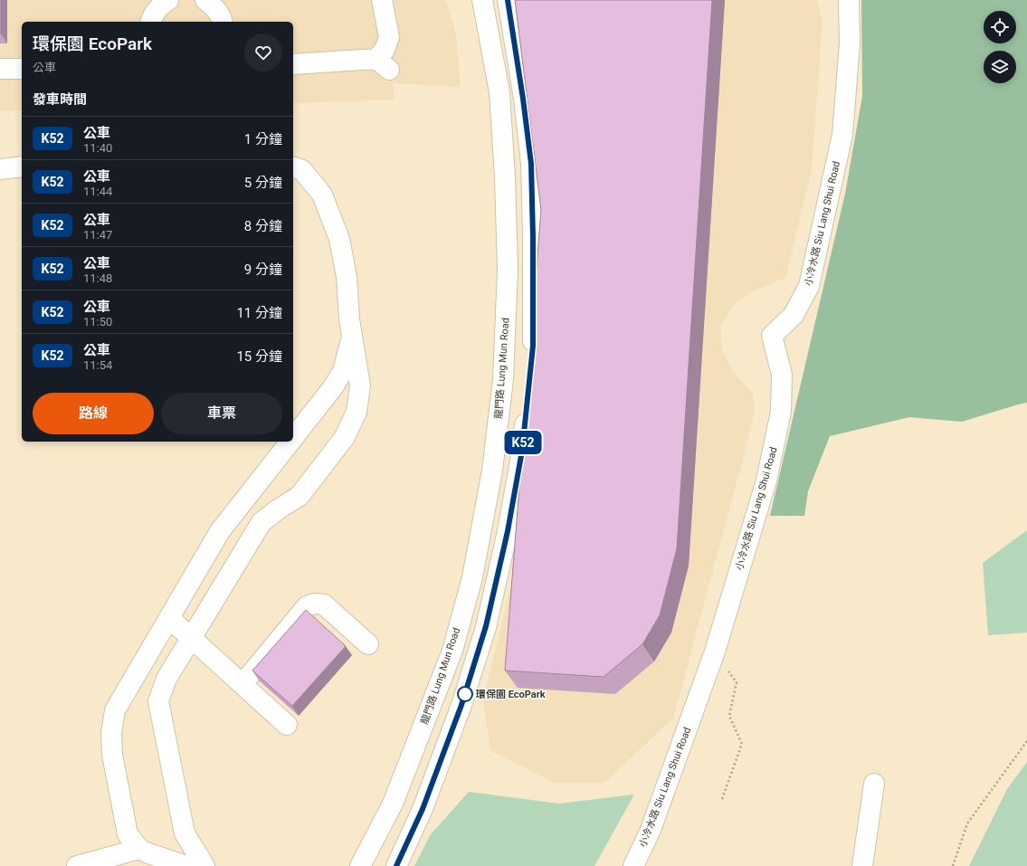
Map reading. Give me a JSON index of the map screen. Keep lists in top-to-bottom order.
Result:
{
  "streets": {
    "street": ["小冷水路 Siu Lang Shui Road", "龍門路 Lung Mun Road"]
  },
  "places": ["環保園 EcoPark"],
  "lines": ["bus line K52"],
  "page": {
    "on_map": "K52",
    "heading": [
      ["環保園 EcoPark", "公車"],
      "發車時間"
    ],
    "list": [
      {
        "mark": "K52",
        "name": "公車",
        "note": "11:40",
        "value": "1 分鐘"
      },
      {
        "mark": "K52",
        "name": "公車",
        "note": "11:44",
        "value": "5 分鐘"
      },
      {
        "mark": "K52",
        "name": "公車",
        "note": "11:47",
        "value": "8 分鐘"
      },
      {
        "mark": "K52",
        "name": "公車",
        "note": "11:48",
        "value": "9 分鐘"
      },
      {
        "mark": "K52",
        "name": "公車",
        "note": "11:50",
        "value": "11 分鐘"
      },
      {
        "mark": "K52",
        "name": "公車",
        "note": "11:54",
        "value": "15 分鐘"
      }
    ],
    "buttons": ["路線", "車票"]
  }
}
